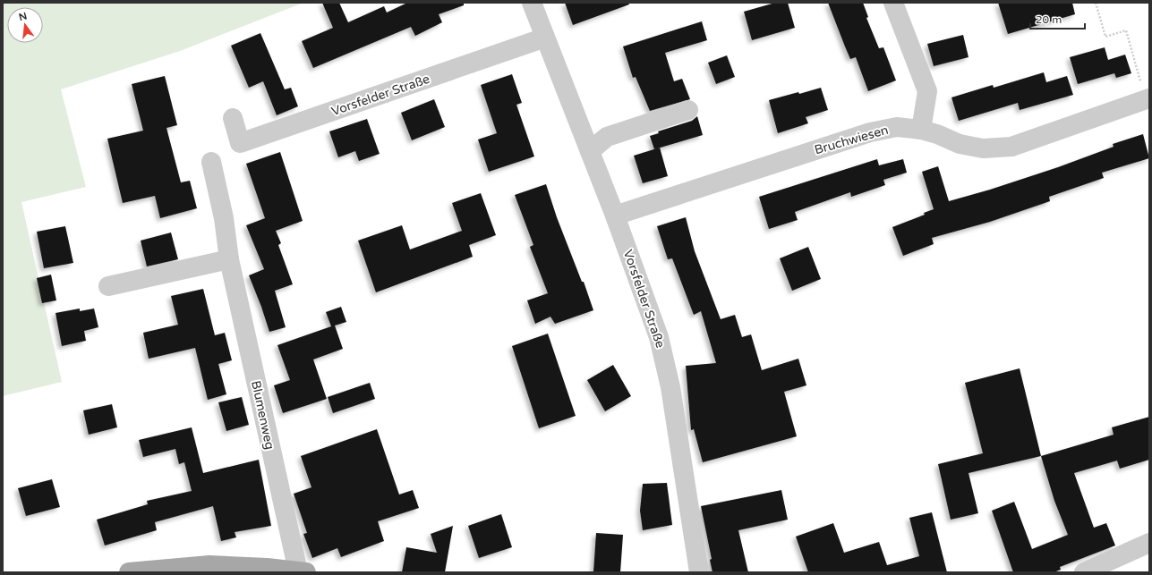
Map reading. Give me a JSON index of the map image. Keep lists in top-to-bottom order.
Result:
{
  "streets": {
    "street": ["Vorsfelder Straße", "Bruchwiesen", "Blumenweg"]
  },
  "crossings": [
    ["Vorsfelder Straße", "Bruchwiesen"]
  ],
  "scale_bar": "20 m",
  "north": "top"
}
